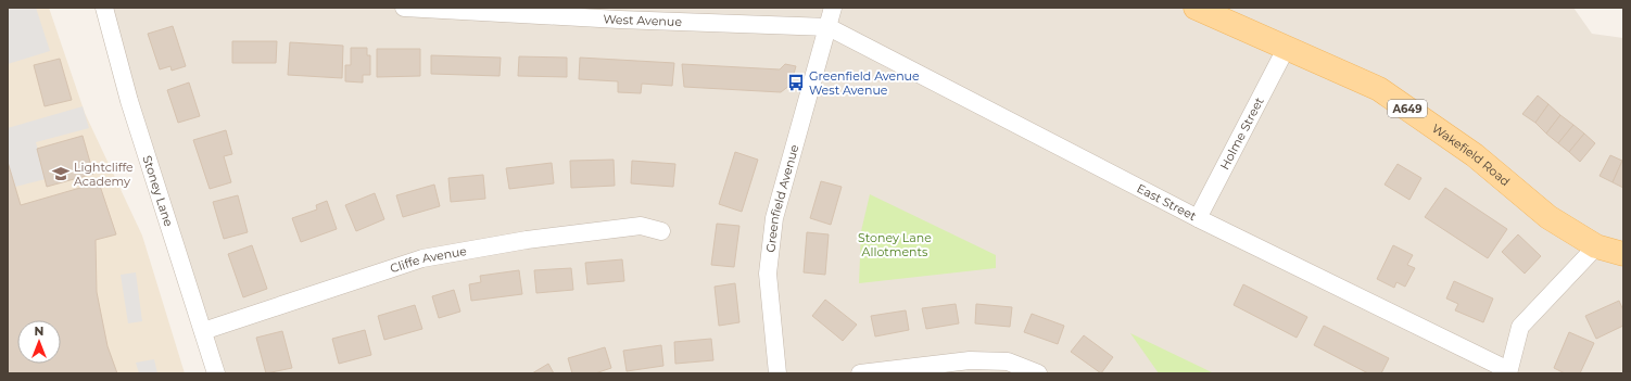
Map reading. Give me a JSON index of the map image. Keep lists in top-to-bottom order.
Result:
{
  "streets": {
    "main road": ["A649", "Wakefield Road"],
    "street": [
      "West Avenue",
      "Holme Street",
      "Stoney Lane",
      "Greenfield Avenue",
      "East Street",
      "Cliffe Avenue"
    ]
  },
  "crossings": [
    ["West Avenue", "Greenfield Avenue"],
    ["West Avenue", "East Street"],
    ["Holme Street", "Wakefield Road"],
    ["Holme Street", "East Street"],
    ["Stoney Lane", "Cliffe Avenue"],
    ["Greenfield Avenue", "East Street"]
  ],
  "parks": ["Stoney Lane Allotments"],
  "places": {
    "bus stop": ["Greenfield Avenue West Avenue"],
    "school or university": ["Lightcliffe Academy"]
  },
  "north": "top"
}
